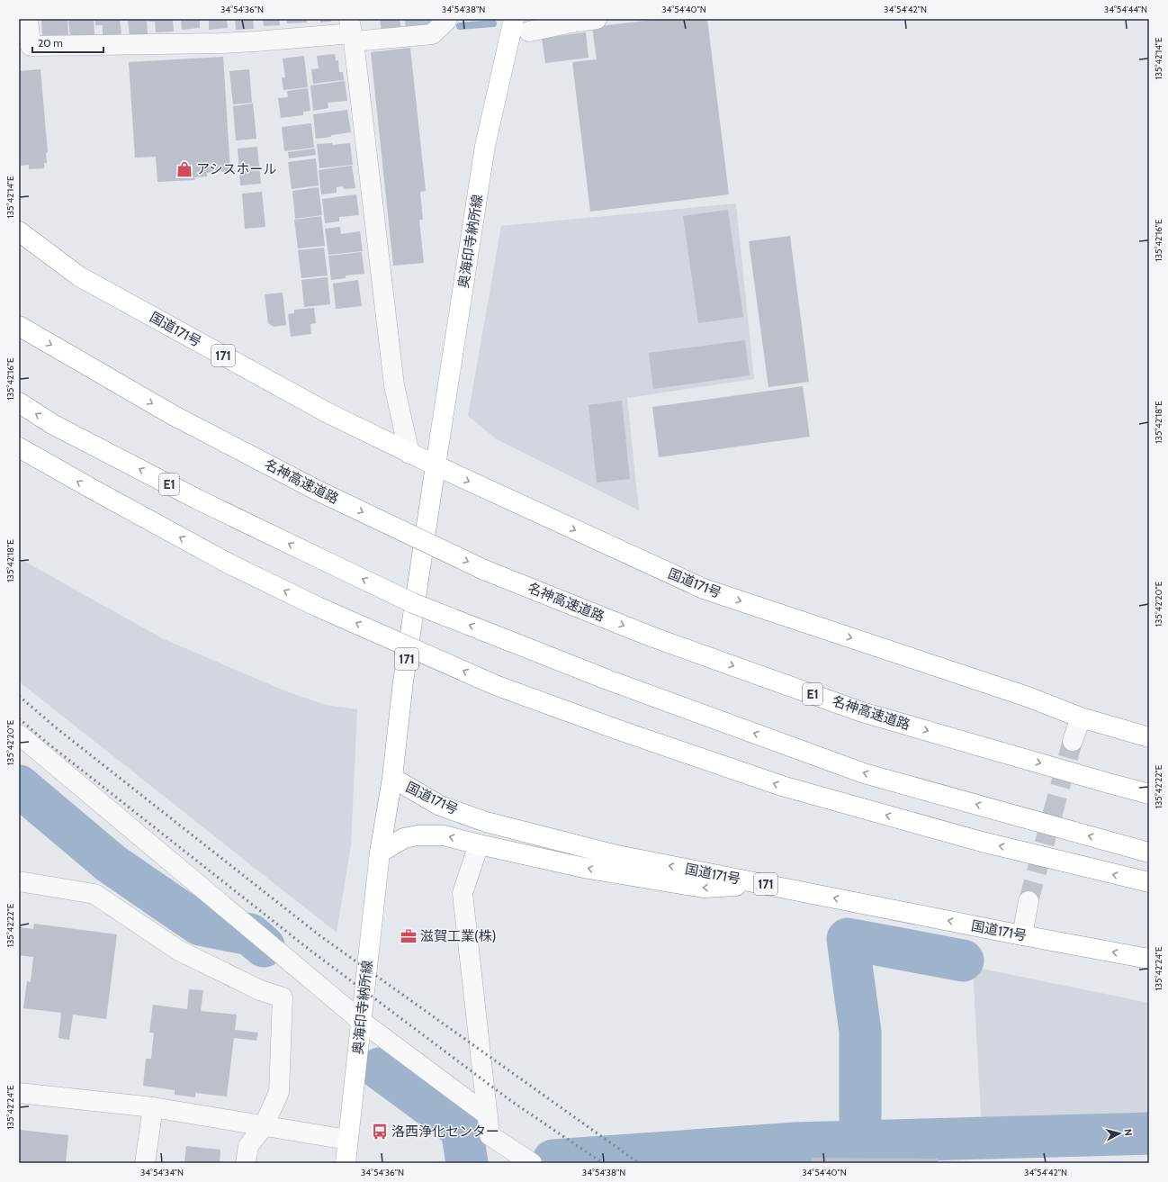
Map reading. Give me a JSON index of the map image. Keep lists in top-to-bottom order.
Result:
{
  "streets": {
    "main road": [
      "奥海印寺納所線",
      "国道171号",
      "171",
      "名神高速道路",
      "E1"
    ]
  },
  "crossings": [
    ["奥海印寺納所線", "国道171号"]
  ],
  "places": {
    "shop": ["アシスホール"],
    "office": ["滋賀工業(株)"],
    "bus stop": ["洛西浄化センター"]
  },
  "scale_bar": "20 m",
  "north": "right",
  "coordinates": [
    "34°54'36\"N",
    "34°54'38\"N",
    "34°54'40\"N",
    "34°54'42\"N",
    "34°54'44\"N",
    "135°42'14\"E",
    "135°42'16\"E",
    "135°42'18\"E",
    "135°42'20\"E",
    "135°42'22\"E",
    "135°42'24\"E",
    "34°54'34\"N"
  ]
}
